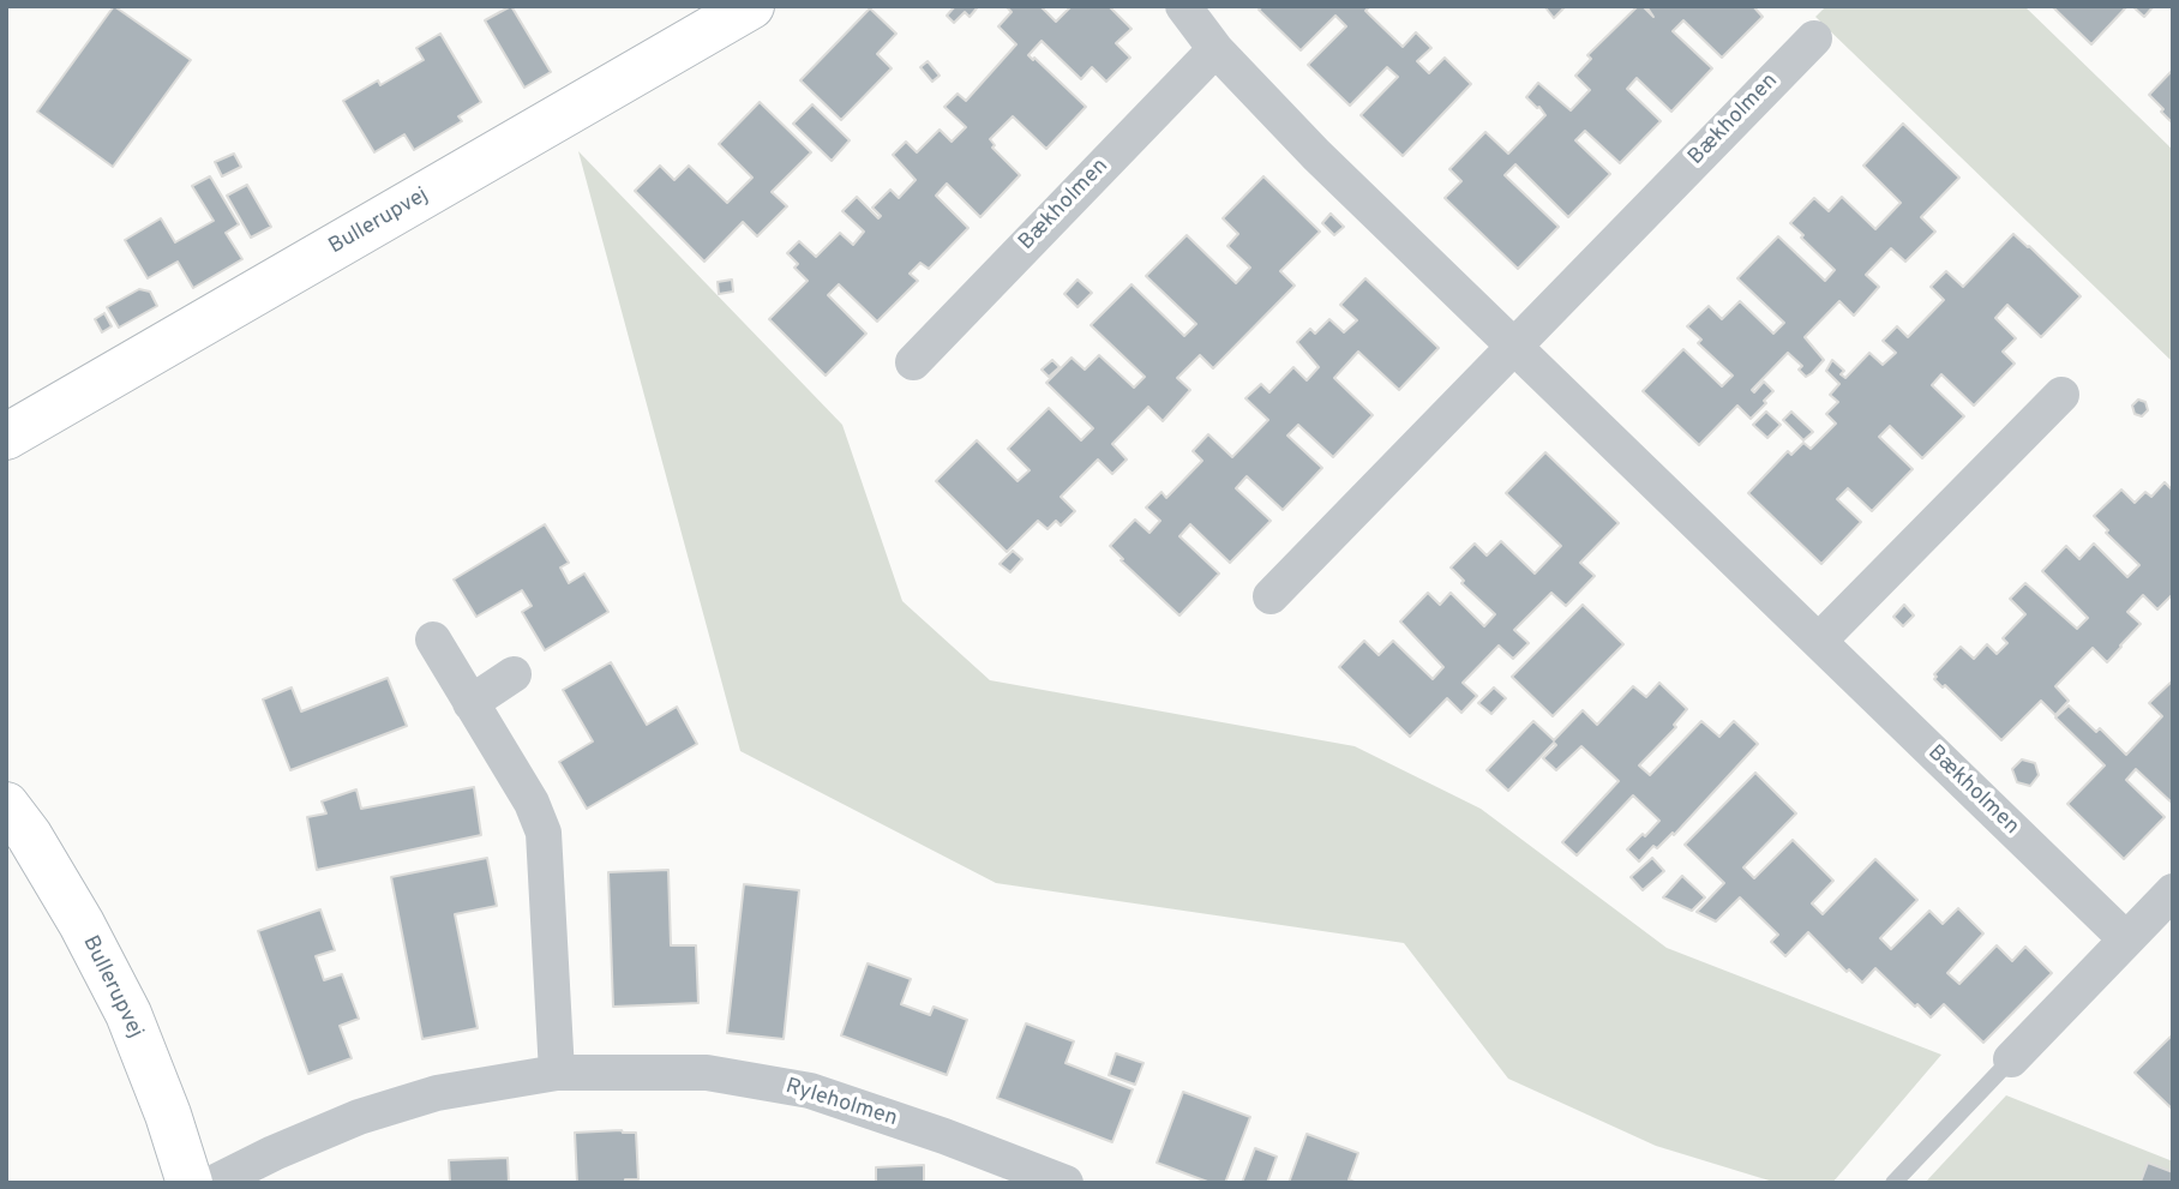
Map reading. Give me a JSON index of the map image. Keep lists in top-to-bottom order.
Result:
{
  "streets": {
    "street": ["Bækholmen", "Bullerupvej", "Ryleholmen"]
  }
}
